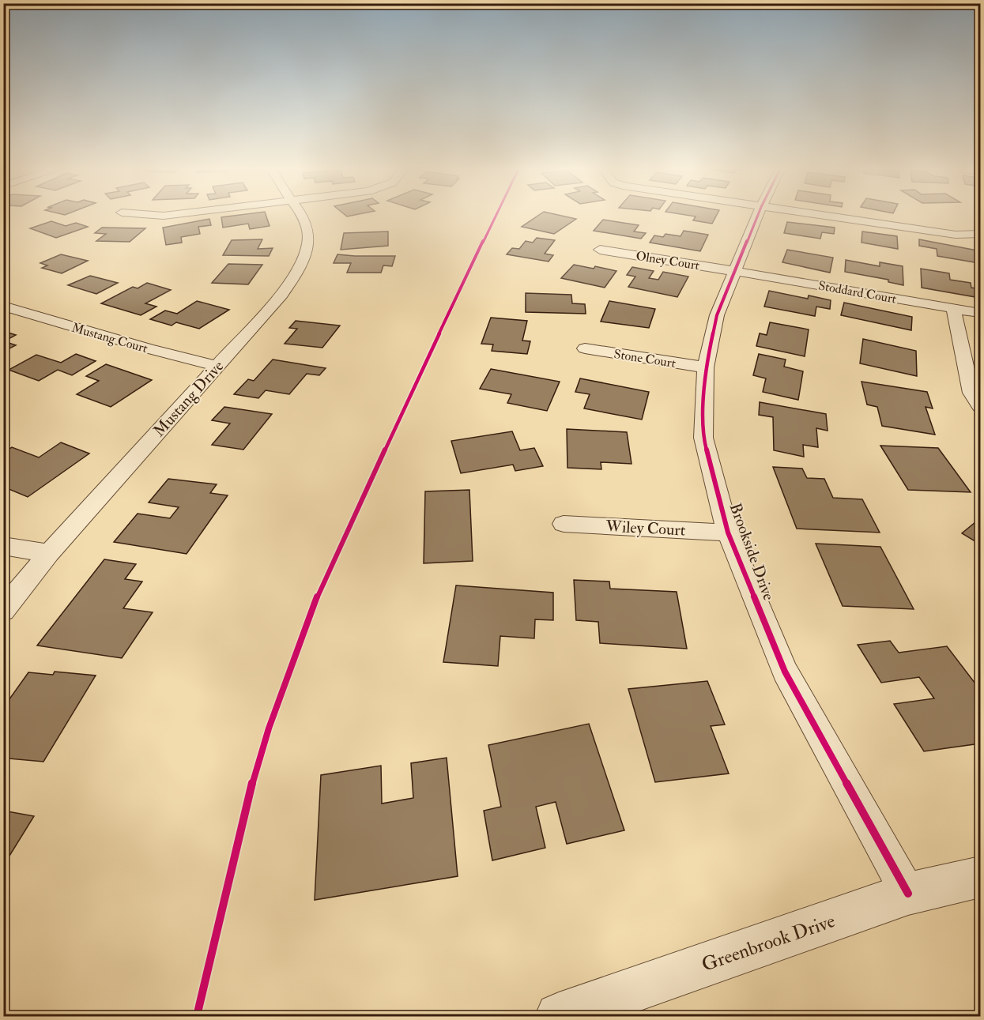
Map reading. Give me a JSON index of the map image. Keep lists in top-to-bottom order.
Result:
{
  "streets": {
    "street": [
      "Olney Court",
      "Stoddard Court",
      "Mustang Court",
      "Stone Court",
      "Mustang Drive",
      "Wiley Court",
      "Brookside Drive",
      "Greenbrook Drive"
    ]
  },
  "crossings": [
    ["Olney Court", "Stoddard Court"],
    ["Olney Court", "Brookside Drive"],
    ["Stoddard Court", "Brookside Drive"],
    ["Mustang Court", "Mustang Drive"],
    ["Stone Court", "Brookside Drive"],
    ["Wiley Court", "Brookside Drive"],
    ["Brookside Drive", "Greenbrook Drive"]
  ]
}
